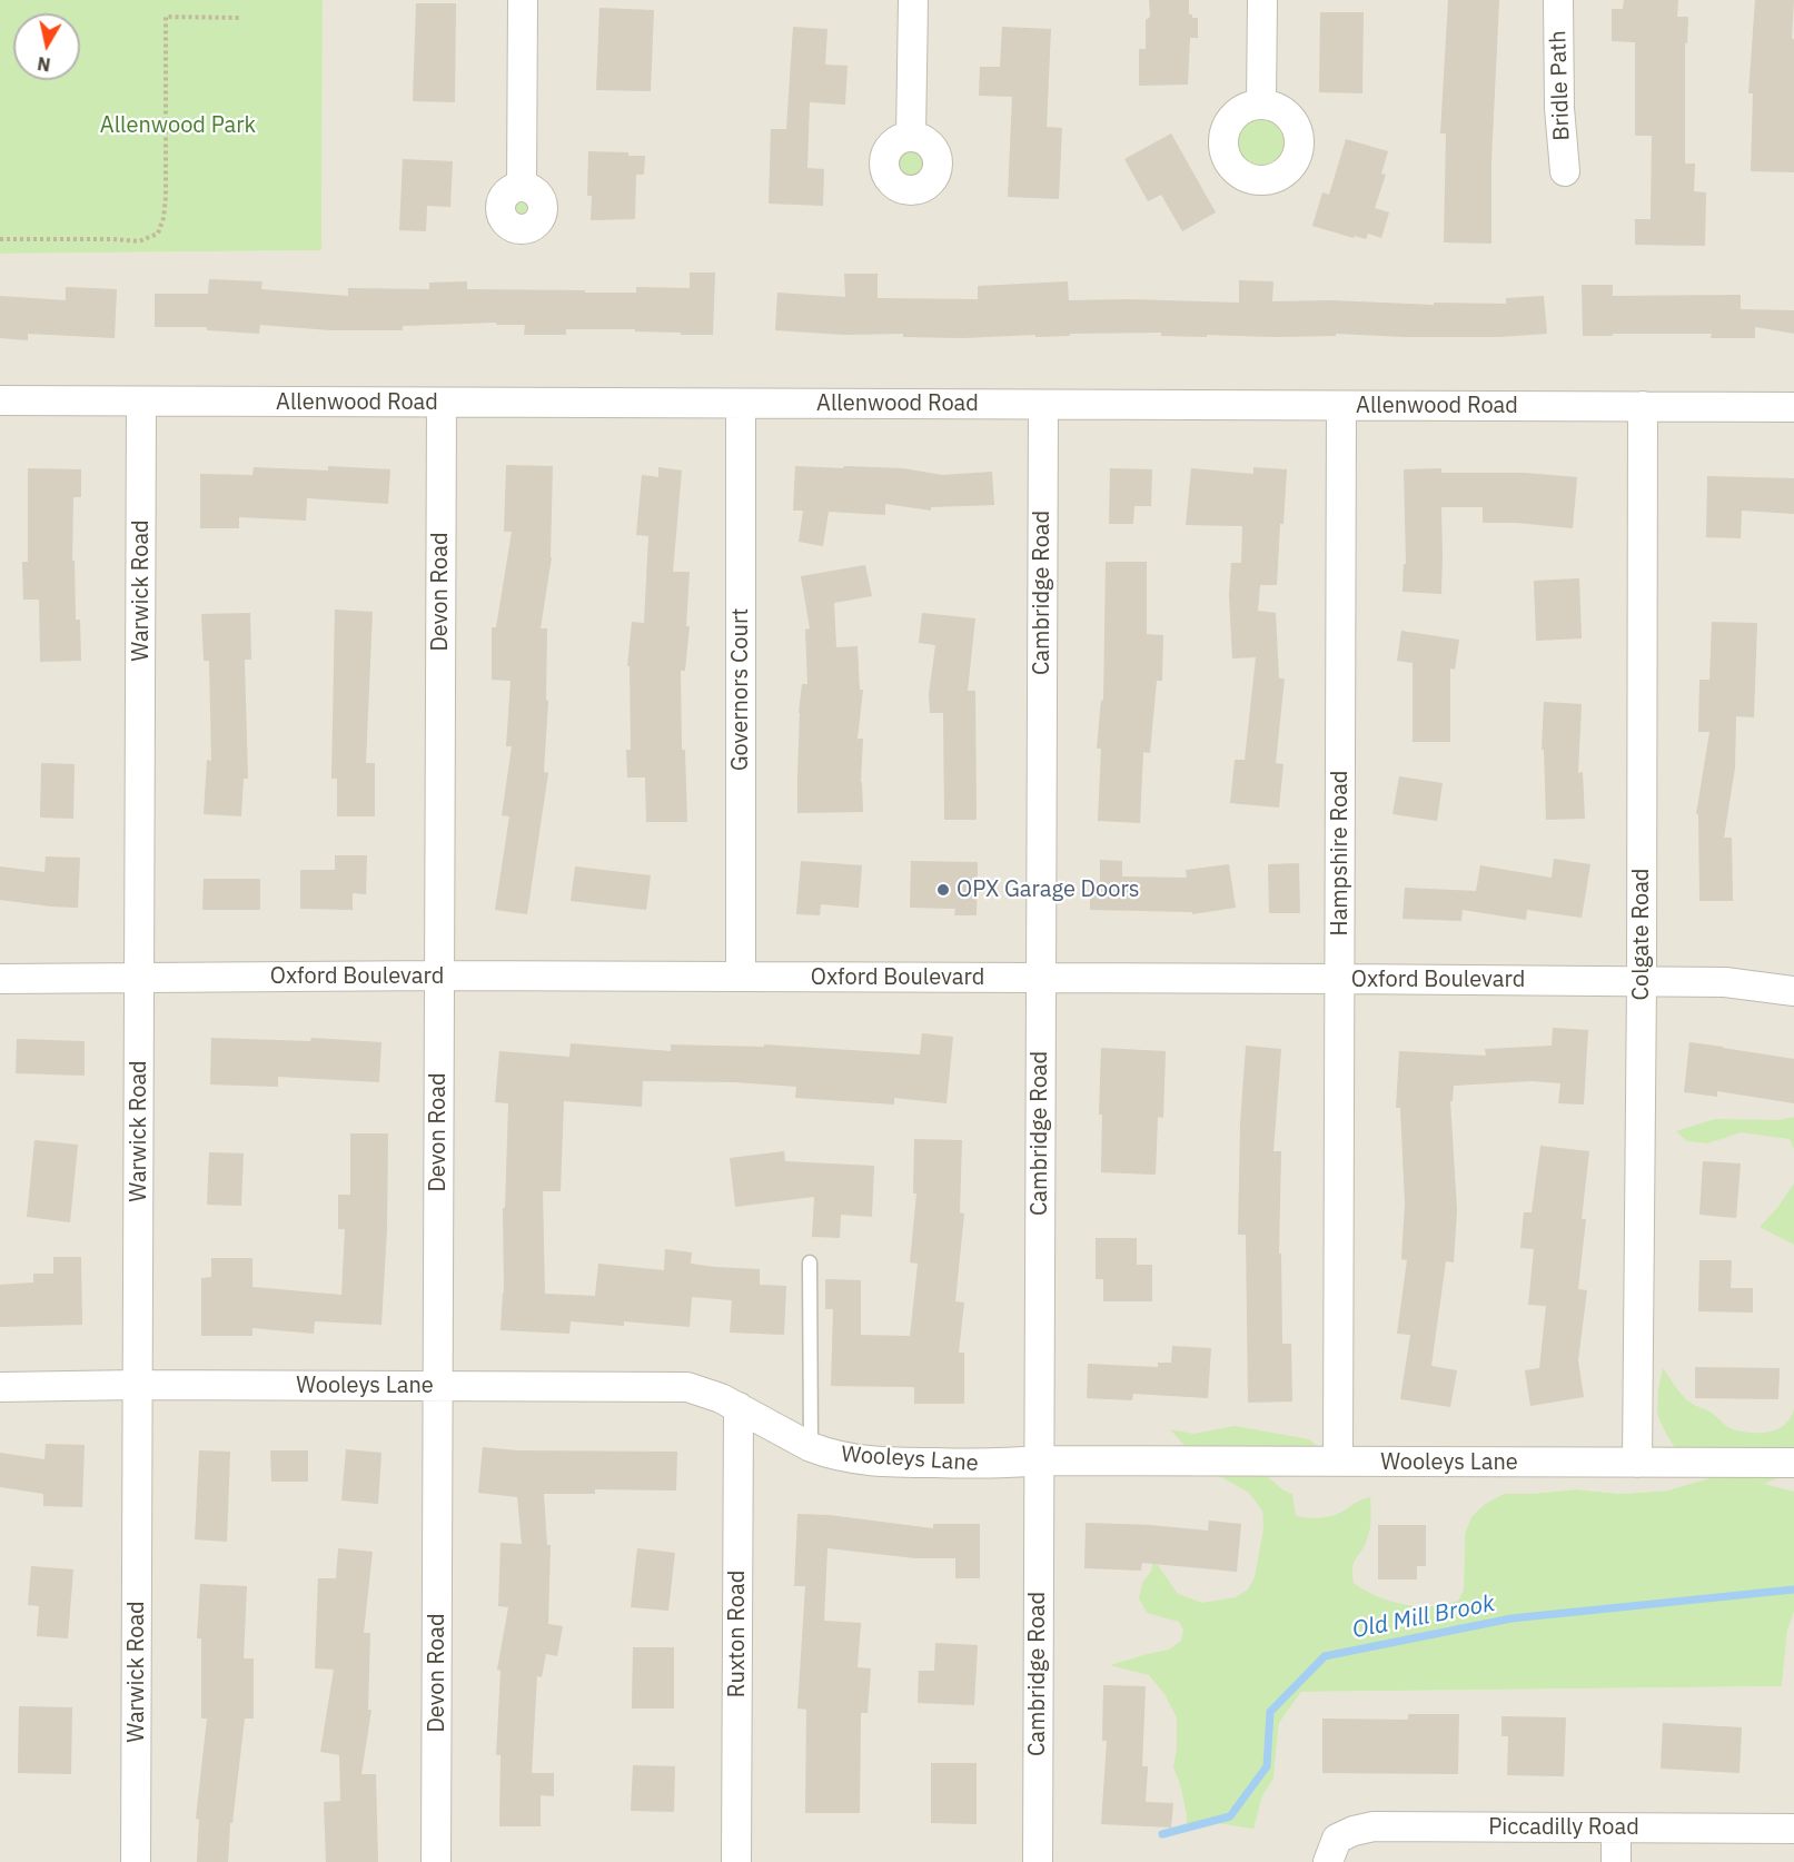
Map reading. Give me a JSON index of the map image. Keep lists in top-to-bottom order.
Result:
{
  "streets": {
    "street": [
      "Bridle Path",
      "Allenwood Road",
      "Warwick Road",
      "Devon Road",
      "Cambridge Road",
      "Governors Court",
      "Hampshire Road",
      "Colgate Road",
      "Oxford Boulevard",
      "Wooleys Lane",
      "Ruxton Road",
      "Piccadilly Road"
    ]
  },
  "crossings": [
    ["Allenwood Road", "Warwick Road"],
    ["Allenwood Road", "Devon Road"],
    ["Allenwood Road", "Cambridge Road"],
    ["Allenwood Road", "Governors Court"],
    ["Allenwood Road", "Hampshire Road"],
    ["Allenwood Road", "Colgate Road"],
    ["Warwick Road", "Oxford Boulevard"],
    ["Warwick Road", "Wooleys Lane"],
    ["Devon Road", "Oxford Boulevard"],
    ["Devon Road", "Wooleys Lane"],
    ["Cambridge Road", "Oxford Boulevard"],
    ["Cambridge Road", "Wooleys Lane"],
    ["Governors Court", "Oxford Boulevard"],
    ["Hampshire Road", "Oxford Boulevard"],
    ["Hampshire Road", "Wooleys Lane"],
    ["Colgate Road", "Oxford Boulevard"],
    ["Colgate Road", "Wooleys Lane"],
    ["Wooleys Lane", "Ruxton Road"]
  ],
  "water": ["Old Mill Brook"],
  "parks": ["Allenwood Park"],
  "places": ["OPX Garage Doors"],
  "north": "bottom"
}
